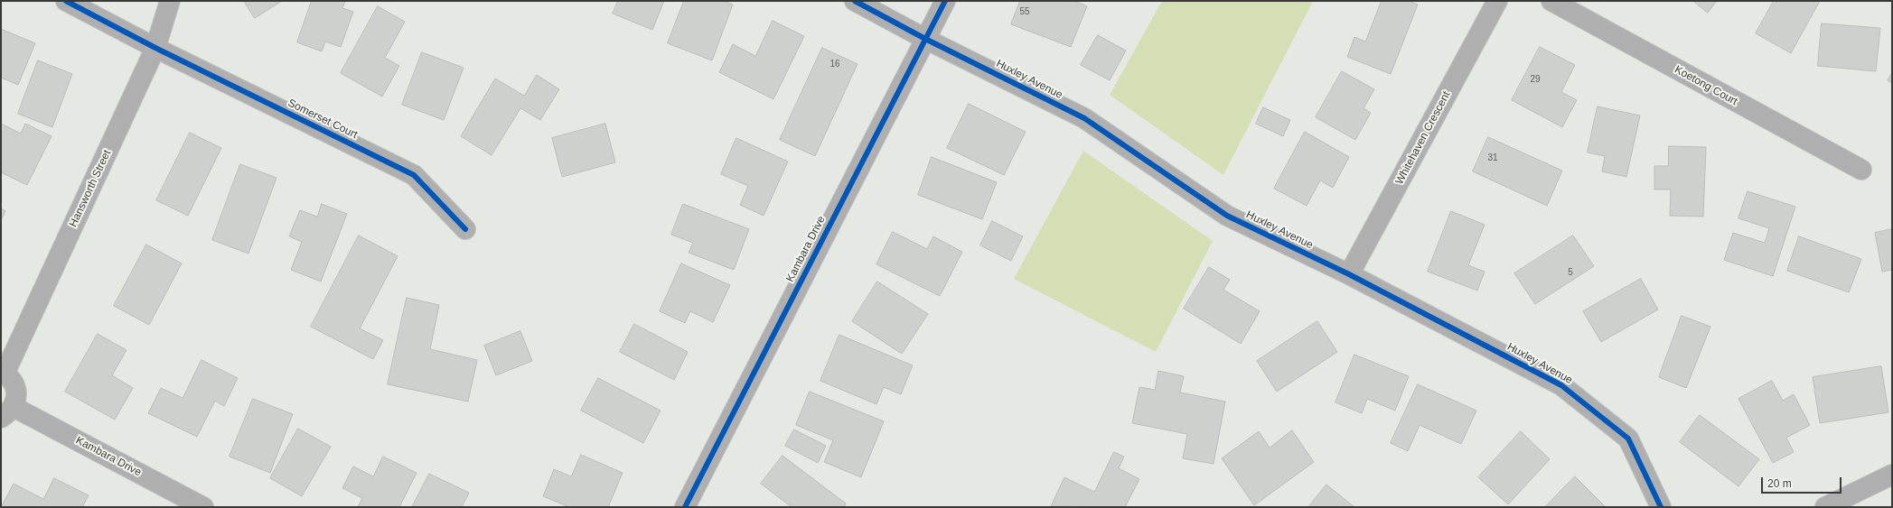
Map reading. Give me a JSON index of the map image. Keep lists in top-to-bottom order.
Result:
{
  "streets": {
    "street": [
      "Huxley Avenue",
      "Koetong Court",
      "Somerset Court",
      "Whitehaven Crescent",
      "Hansworth Street",
      "Kambara Drive"
    ]
  },
  "crossings": [
    ["Huxley Avenue", "Whitehaven Crescent"],
    ["Huxley Avenue", "Kambara Drive"],
    ["Somerset Court", "Hansworth Street"]
  ],
  "house_numbers": [
    "55",
    "16",
    "29",
    "31",
    "5"
  ],
  "scale_bar": "20 m"
}
